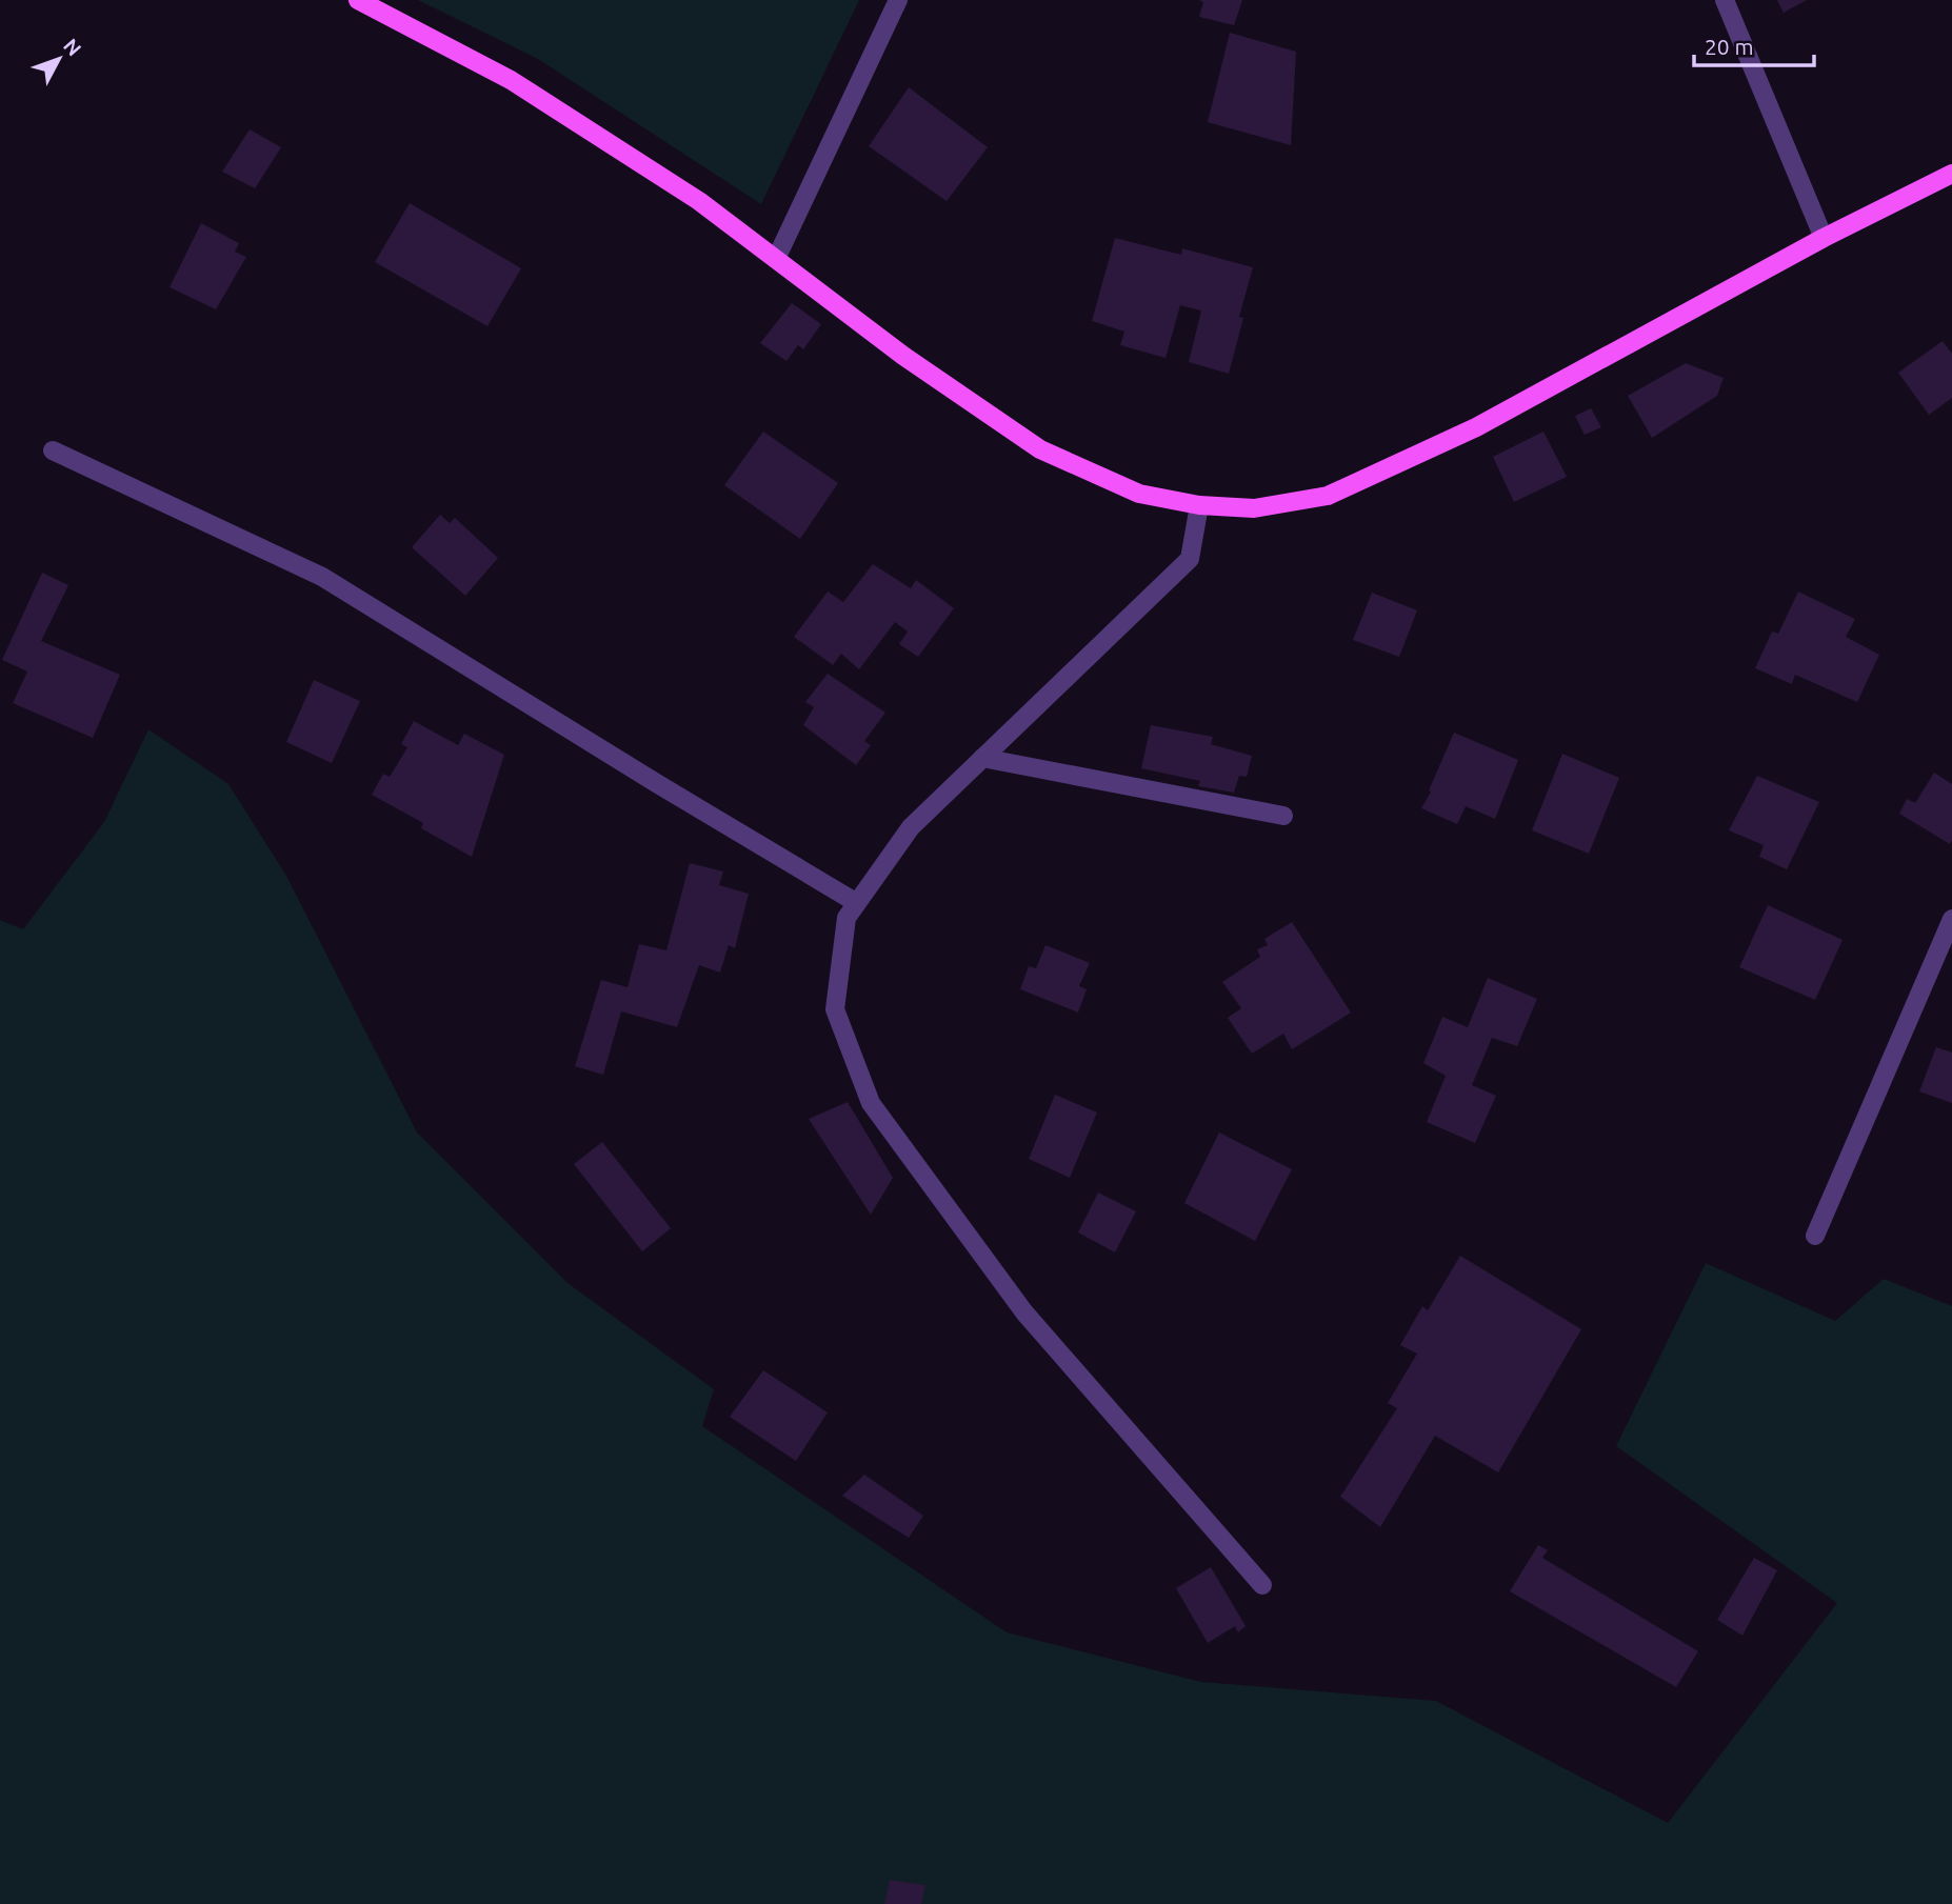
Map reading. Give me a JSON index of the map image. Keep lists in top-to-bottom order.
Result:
{
  "scale_bar": "20 m",
  "north": "top right"
}
